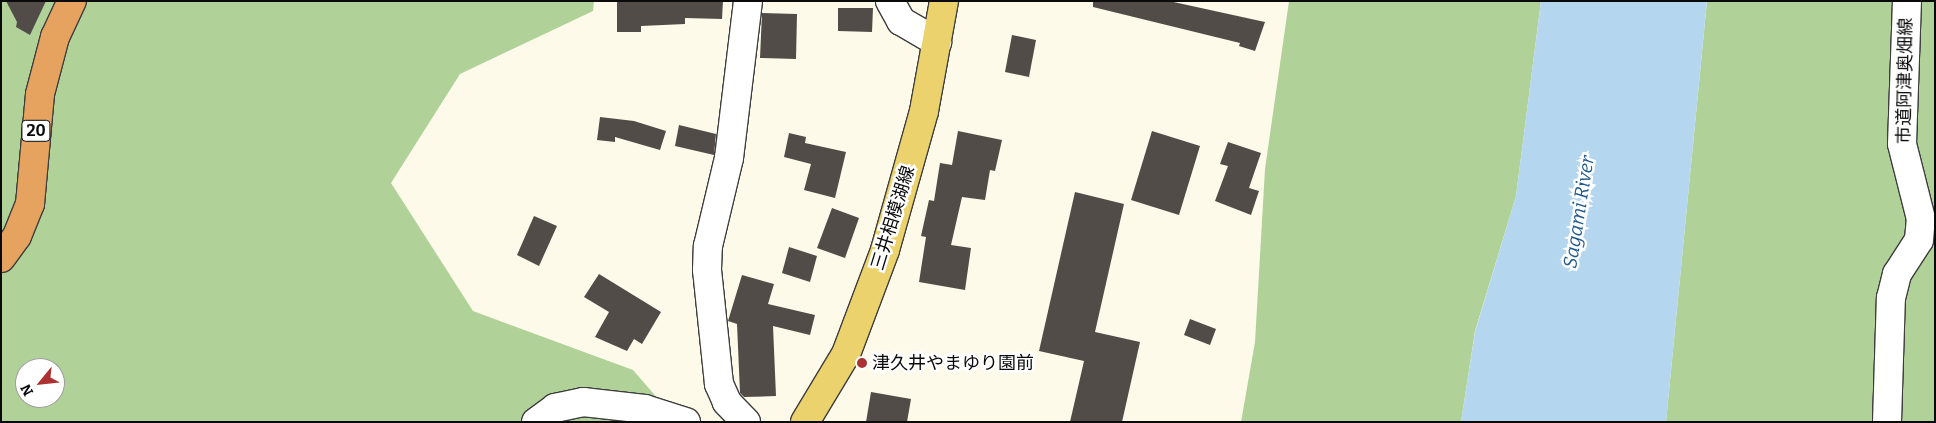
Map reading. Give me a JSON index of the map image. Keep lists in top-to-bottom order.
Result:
{
  "streets": {
    "highway": ["20"],
    "main road": ["三井相模湖線"],
    "street": ["市道阿津奥畑線"]
  },
  "water": ["Sagami River"],
  "places": ["津久井やまゆり園前"],
  "north": "bottom left"
}
